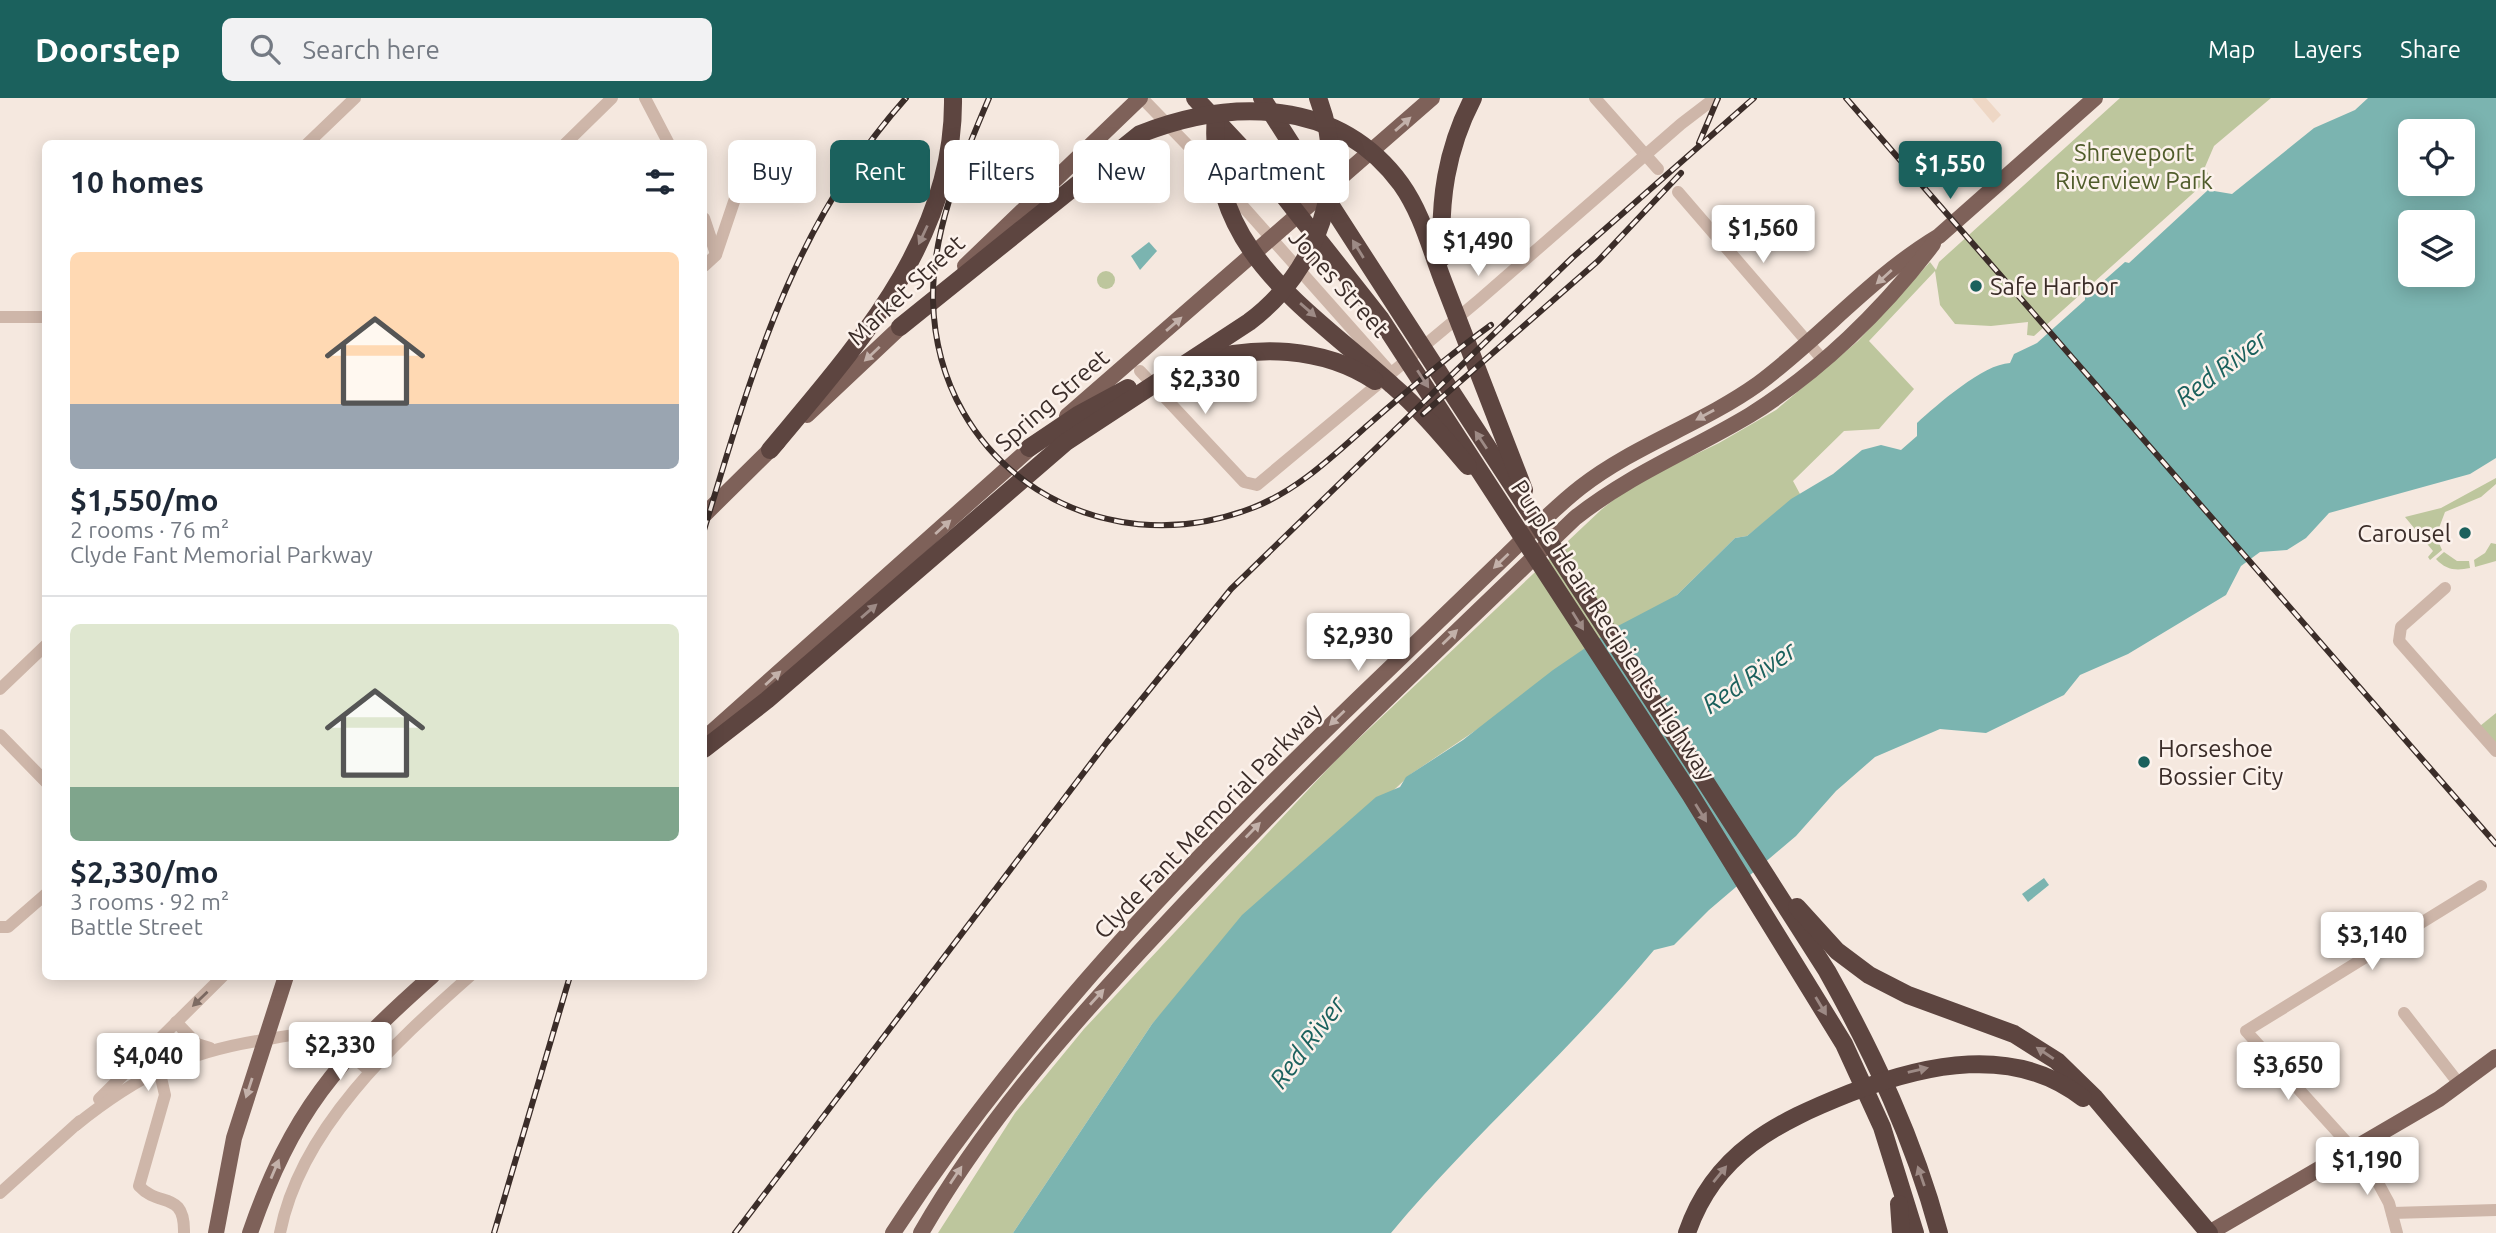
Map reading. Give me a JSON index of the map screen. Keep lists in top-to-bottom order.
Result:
{
  "streets": {
    "highway": ["Purple Heart Recipients Highway"],
    "main road": ["Market Street", "Spring Street", "Clyde Fant Memorial Parkway"],
    "street": ["Jones Street"]
  },
  "crossings": [
    ["Jones Street", "Market Street"],
    ["Jones Street", "Spring Street"]
  ],
  "one_way": ["Spring Street"],
  "water": ["Red River"],
  "parks": ["Shreveport Riverview Park"],
  "places": ["Safe Harbor", "Carousel", "Horseshoe Bossier City"],
  "page": {
    "header": "Doorstep",
    "search": "Search here",
    "nav": ["Map", "Layers", "Share"],
    "chip": [
      "Buy",
      "Rent",
      "Filters",
      "New",
      "Apartment"
    ],
    "heading": "10 homes",
    "price": [
      "$1,550",
      "$1,560",
      "$1,490",
      "$2,330",
      "$2,930",
      "$3,140",
      "$2,330",
      "$4,040",
      "$3,650",
      "$1,190"
    ],
    "list": [
      {
        "name": "$1,550/mo",
        "note": "2 rooms · 76 m² · Clyde Fant Memorial Parkway"
      },
      {
        "name": "$2,330/mo",
        "note": "3 rooms · 92 m² · Battle Street"
      }
    ]
  }
}
